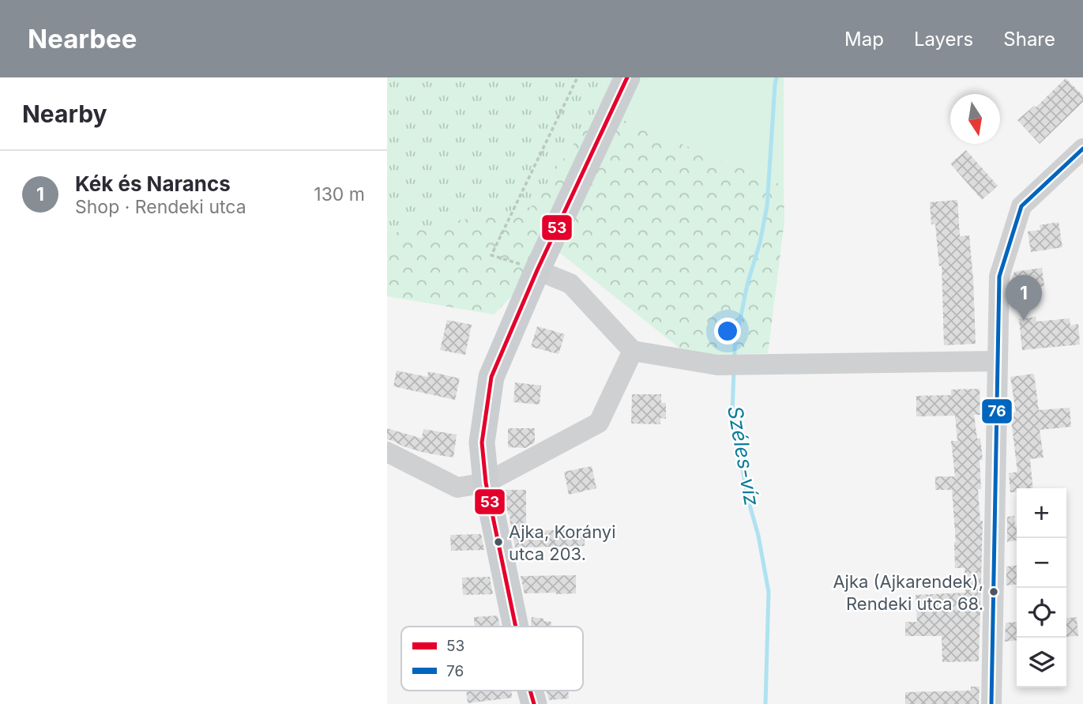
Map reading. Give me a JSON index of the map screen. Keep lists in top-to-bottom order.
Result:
{
  "water": ["Széles-víz"],
  "places": ["Ajka, Korányi utca 203.", "Ajka (Ajkarendek), Rendeki utca 68."],
  "lines": ["transit line 53", "transit line 76"],
  "legend": ["53", "76"],
  "north": "bottom",
  "page": {
    "header": "Nearbee",
    "nav": ["Map", "Layers", "Share"],
    "heading": "Nearby",
    "list": [
      {
        "mark": "1",
        "name": "Kék és Narancs",
        "note": "Shop · Rendeki utca",
        "value": "130 m"
      }
    ],
    "pins": "1",
    "map_buttons": ["+", "−"]
  }
}
